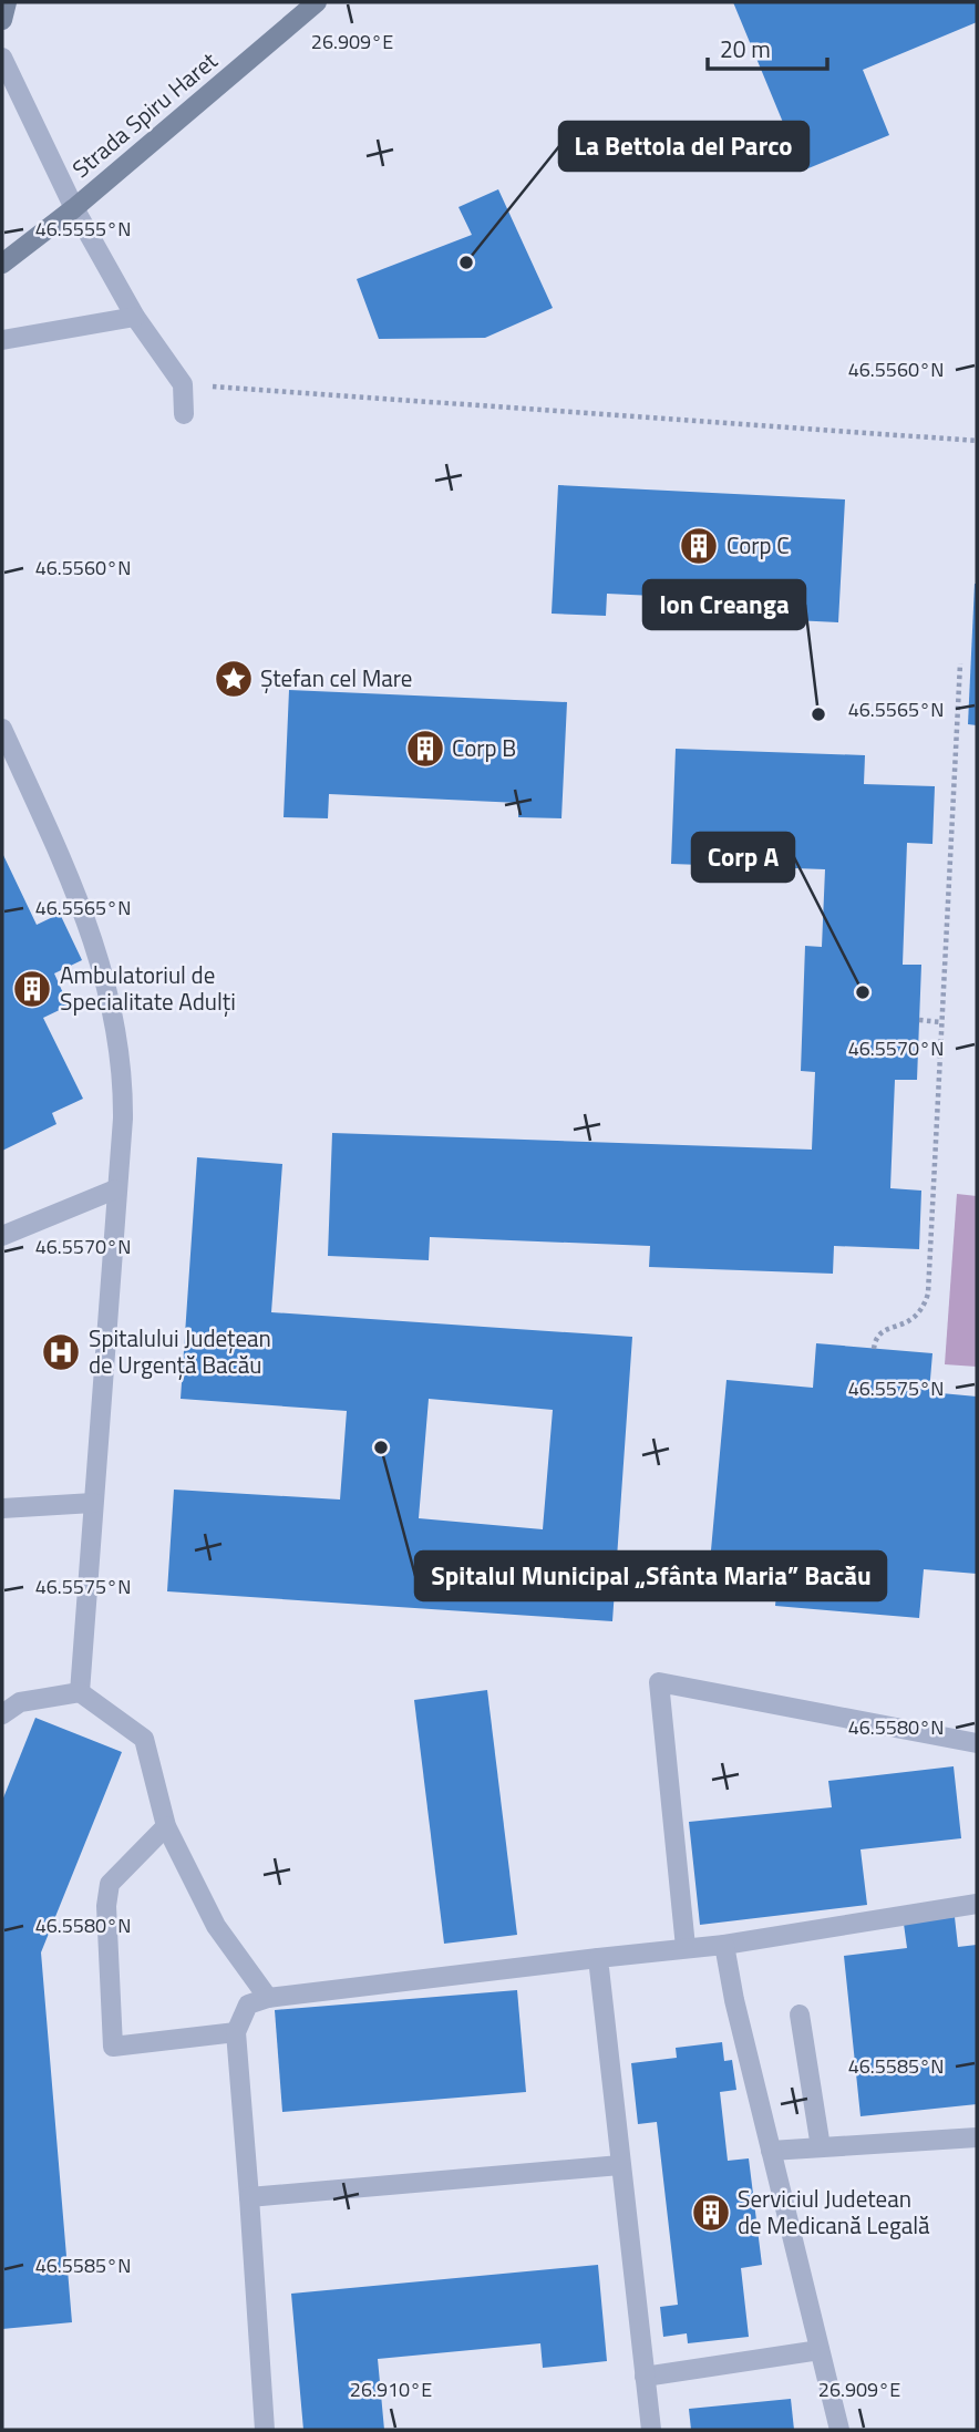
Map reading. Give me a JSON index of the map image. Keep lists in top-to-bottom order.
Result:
{
  "streets": {
    "street": ["Strada Spiru Haret"]
  },
  "places": {
    "other": [
      "La Bettola del Parco",
      "Ion Creanga",
      "Corp A",
      "Spitalul Municipal „Sfânta Maria” Bacău"
    ],
    "building": [
      "Corp C",
      "Corp B",
      "Ambulatoriul de Specialitate Adulți",
      "Serviciul Judetean de Medicană Legală"
    ],
    "place": ["Ștefan cel Mare"],
    "hospital": ["Spitalului Județean de Urgență Bacău"]
  },
  "scale_bar": "20 m",
  "coordinates": [
    "26.909°E",
    "46.5555°N",
    "46.5560°N",
    "46.5565°N",
    "46.5570°N",
    "46.5575°N",
    "46.5580°N",
    "46.5585°N",
    "26.910°E"
  ]
}
